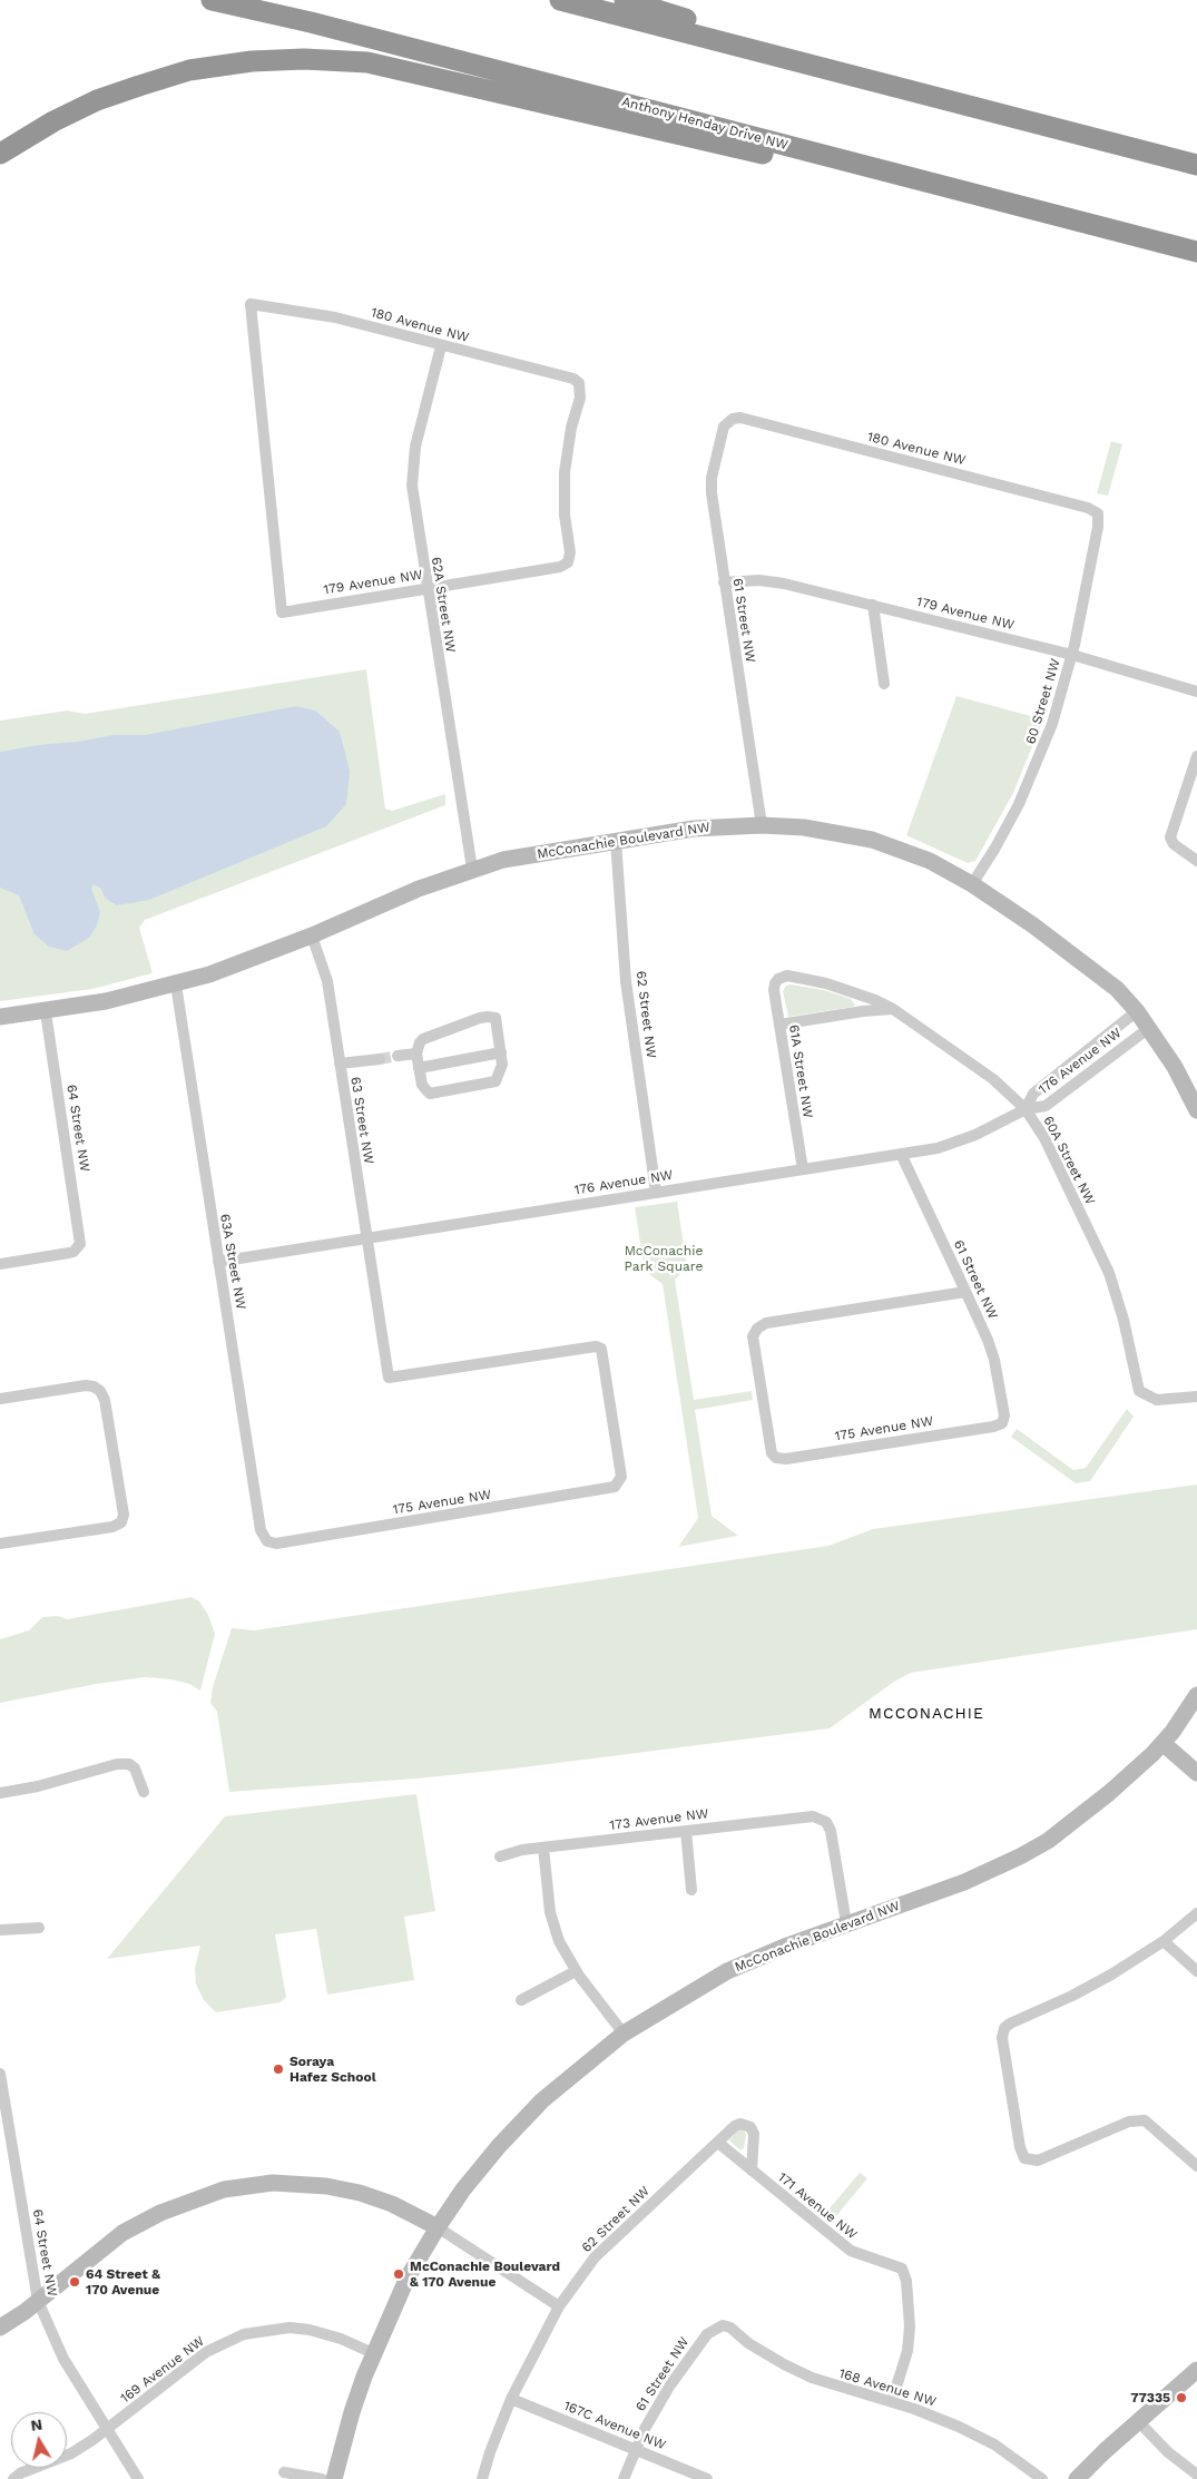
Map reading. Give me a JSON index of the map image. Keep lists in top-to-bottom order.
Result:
{
  "streets": {
    "highway": ["Anthony Henday Drive NW"],
    "street": [
      "180 Avenue NW",
      "179 Avenue NW",
      "62A Street NW",
      "61 Street NW",
      "60 Street NW",
      "McConachie Boulevard NW",
      "62 Street NW",
      "176 Avenue NW",
      "61A Street NW",
      "63 Street NW",
      "64 Street NW",
      "60A Street NW",
      "63A Street NW",
      "175 Avenue NW",
      "173 Avenue NW",
      "171 Avenue NW",
      "169 Avenue NW",
      "168 Avenue NW",
      "167C Avenue NW"
    ]
  },
  "crossings": [
    ["180 Avenue NW", "179 Avenue NW"],
    ["180 Avenue NW", "62A Street NW"],
    ["180 Avenue NW", "61 Street NW"],
    ["180 Avenue NW", "60 Street NW"],
    ["179 Avenue NW", "62A Street NW"],
    ["179 Avenue NW", "61 Street NW"],
    ["179 Avenue NW", "60 Street NW"],
    ["62A Street NW", "McConachie Boulevard NW"],
    ["61 Street NW", "McConachie Boulevard NW"],
    ["61 Street NW", "176 Avenue NW"],
    ["61 Street NW", "175 Avenue NW"],
    ["61 Street NW", "168 Avenue NW"],
    ["61 Street NW", "167C Avenue NW"],
    ["60 Street NW", "McConachie Boulevard NW"],
    ["McConachie Boulevard NW", "62 Street NW"],
    ["McConachie Boulevard NW", "176 Avenue NW"],
    ["McConachie Boulevard NW", "63 Street NW"],
    ["McConachie Boulevard NW", "64 Street NW"],
    ["McConachie Boulevard NW", "63A Street NW"],
    ["McConachie Boulevard NW", "173 Avenue NW"],
    ["McConachie Boulevard NW", "169 Avenue NW"],
    ["62 Street NW", "176 Avenue NW"],
    ["62 Street NW", "171 Avenue NW"],
    ["62 Street NW", "167C Avenue NW"],
    ["176 Avenue NW", "61A Street NW"],
    ["176 Avenue NW", "63 Street NW"],
    ["176 Avenue NW", "60A Street NW"],
    ["176 Avenue NW", "63A Street NW"],
    ["61A Street NW", "60A Street NW"],
    ["63 Street NW", "175 Avenue NW"],
    ["64 Street NW", "169 Avenue NW"],
    ["63A Street NW", "175 Avenue NW"],
    ["171 Avenue NW", "168 Avenue NW"]
  ],
  "districts": ["MCCONACHIE"],
  "parks": ["McConachie Park Square"],
  "places": [
    "Soraya Hafez School",
    "McConachie Boulevard & 170 Avenue",
    "64 Street & 170 Avenue",
    "77335"
  ],
  "north": "top"
}
